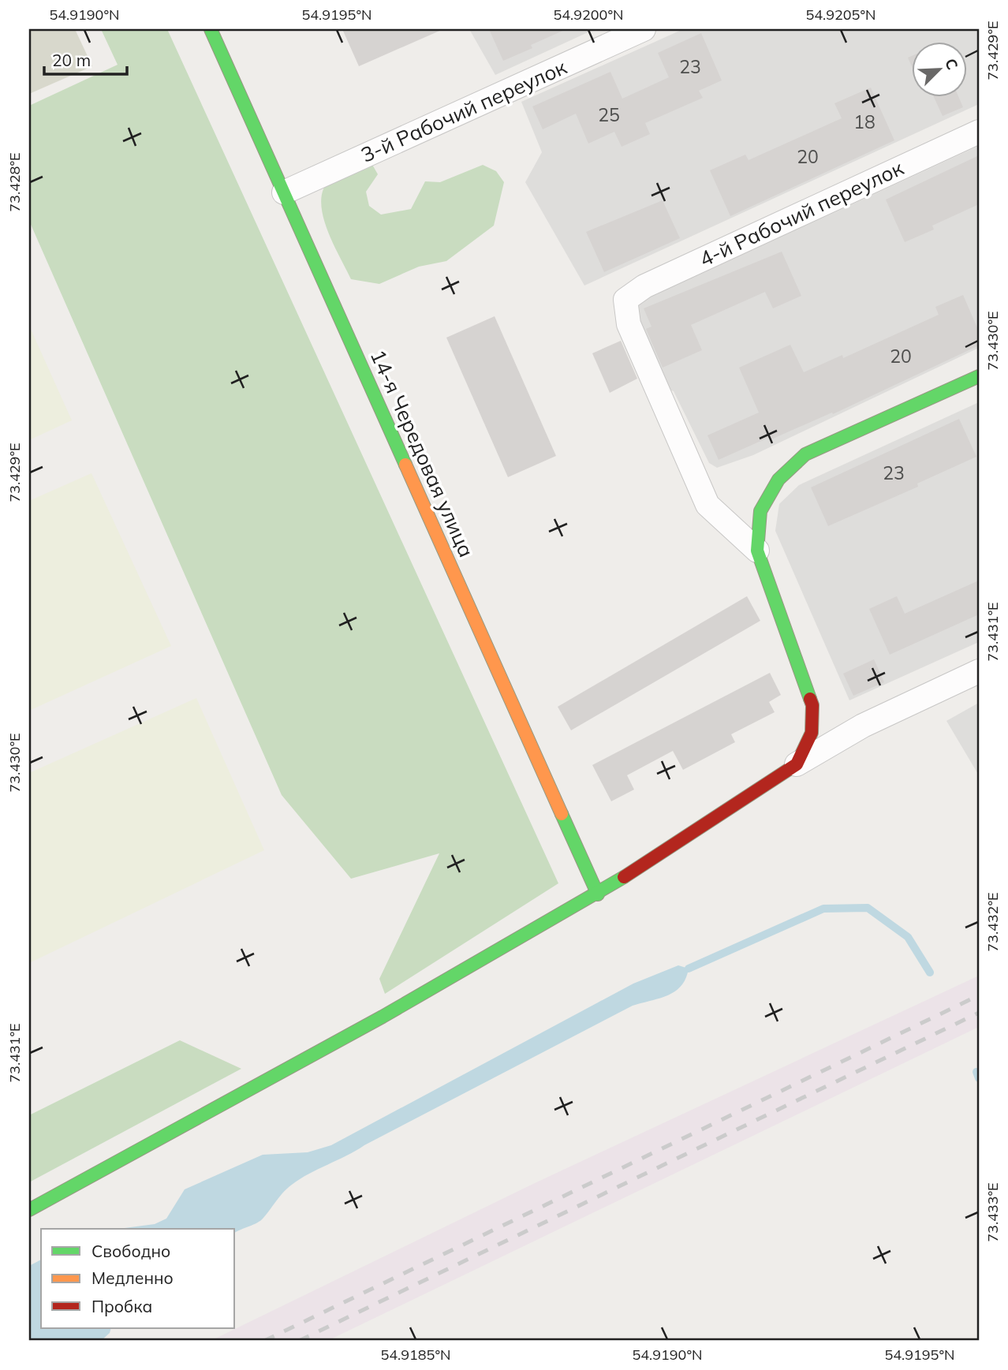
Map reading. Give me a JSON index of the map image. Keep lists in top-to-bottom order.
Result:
{
  "streets": {
    "main road": ["14-я Чередовая улица"],
    "street": ["3-й Рабочий переулок", "4-й Рабочий переулок"]
  },
  "crossings": [
    ["3-й Рабочий переулок", "14-я Чередовая улица"]
  ],
  "house_numbers": [
    "23",
    "25",
    "18",
    "20",
    "20",
    "23"
  ],
  "legend": ["Свободно", "Медленно", "Пробка"],
  "scale_bar": "20 m",
  "north": "top right",
  "coordinates": [
    "54.9190°N",
    "54.9195°N",
    "54.9200°N",
    "54.9205°N",
    "73.429°E",
    "73.428°E",
    "73.430°E",
    "73.431°E",
    "73.432°E",
    "73.433°E",
    "54.9185°N"
  ]
}
